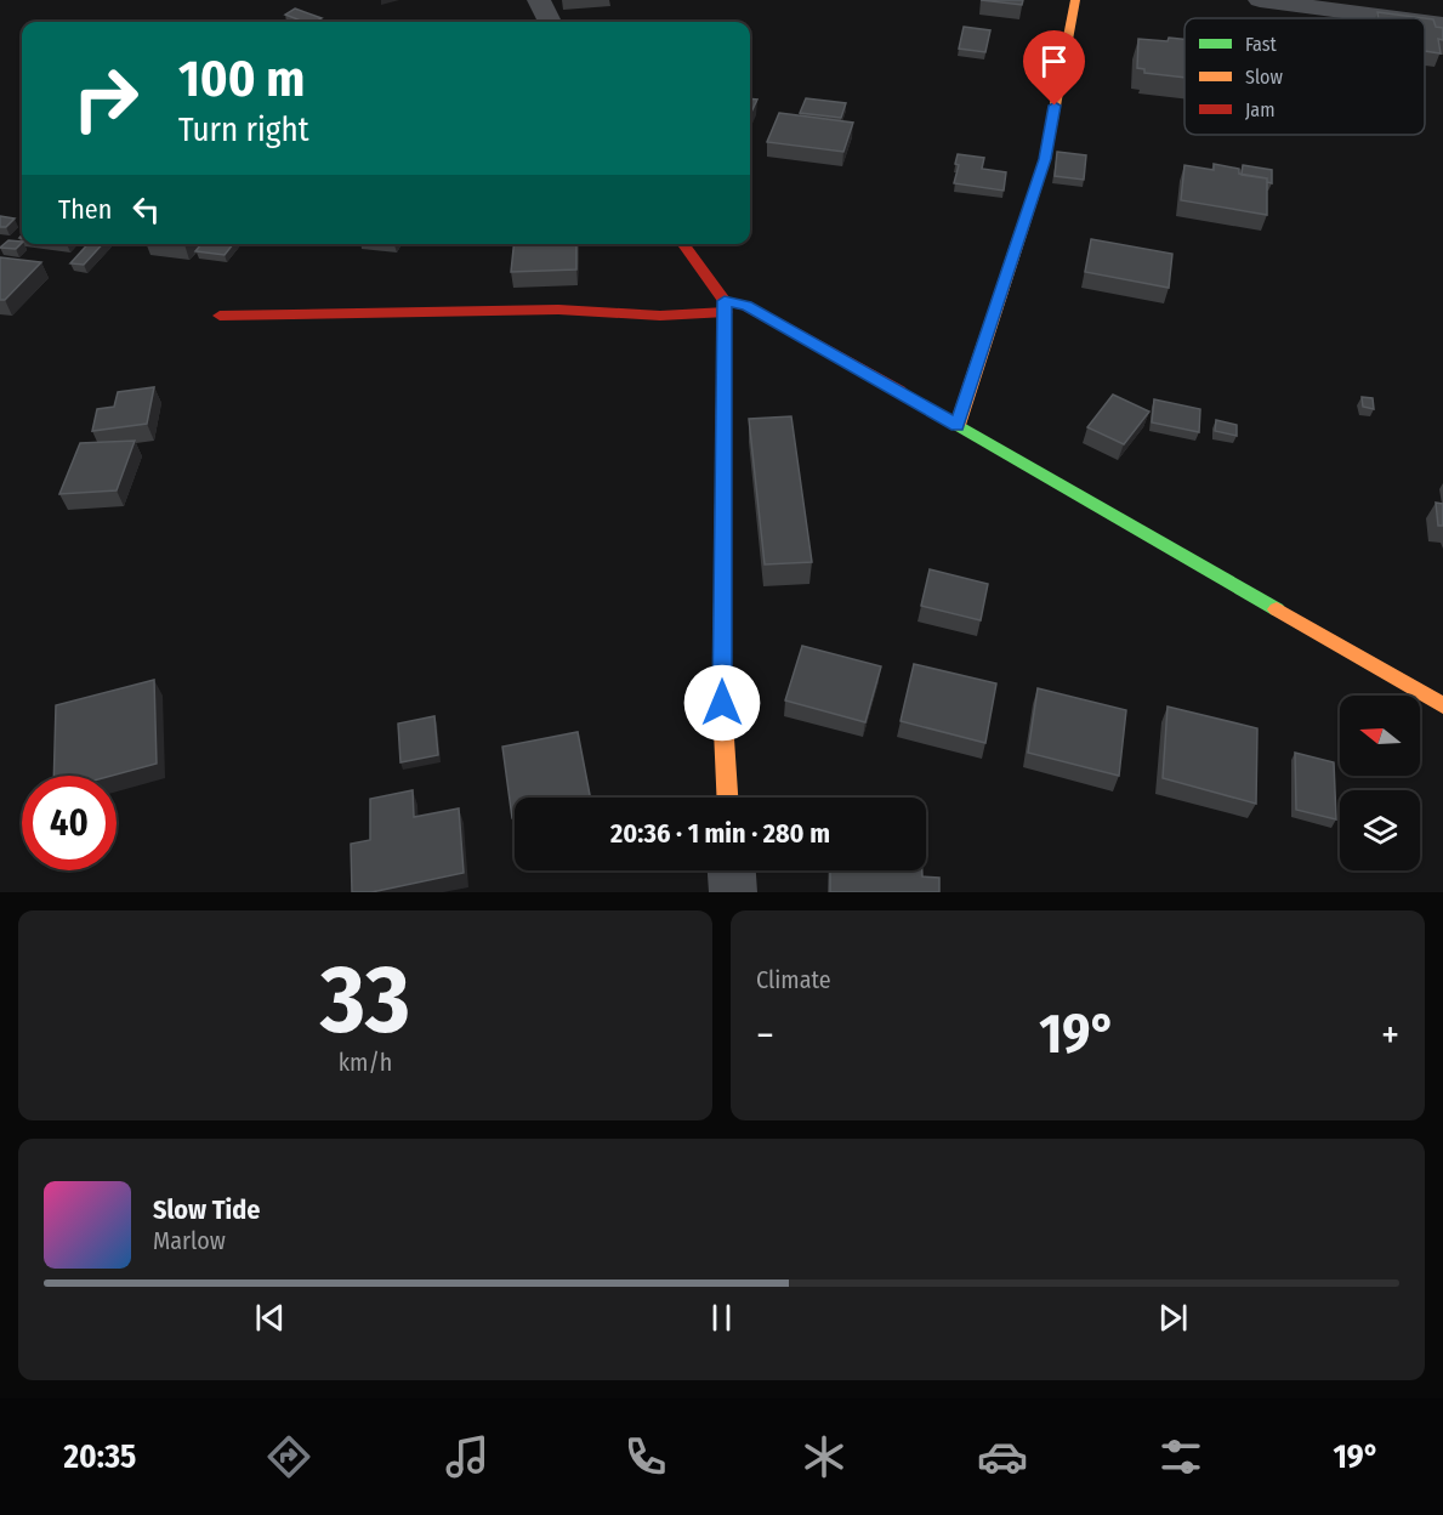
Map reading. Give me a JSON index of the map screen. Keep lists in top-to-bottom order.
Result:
{
  "legend": ["Fast", "Slow", "Jam"],
  "north": "left",
  "page": {
    "turn": ["100 m", "Turn right"],
    "then": "Then",
    "limit": "40",
    "trip": "20:36 · 1 min · 280 m",
    "tile": [
      ["33", "km/h"],
      "Climate"
    ],
    "heat": ["−", "19°", "+"],
    "song": ["Slow Tide", "Marlow"],
    "tabs": ["20:35", "19°"]
  }
}
